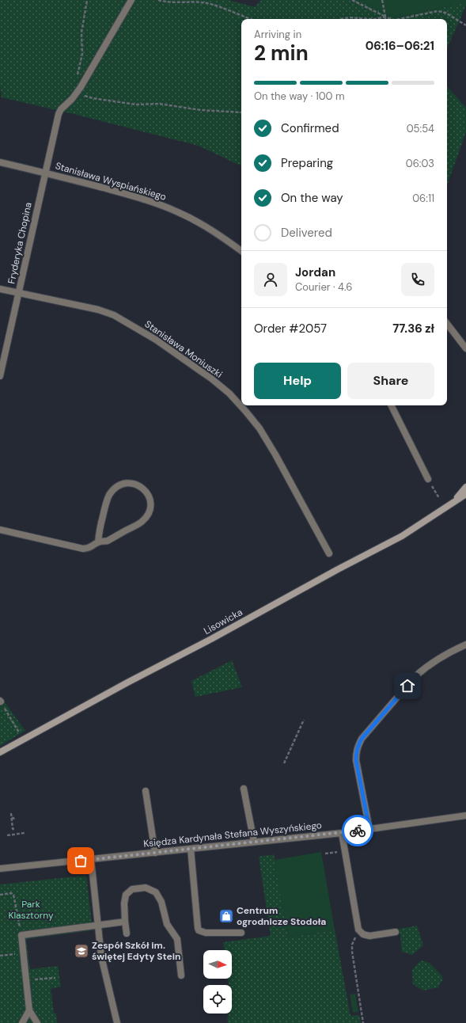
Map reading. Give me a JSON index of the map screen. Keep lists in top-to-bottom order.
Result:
{
  "streets": {
    "main road": ["Lisowicka"],
    "street": [
      "Stanisława Wyspiańskiego",
      "Fryderyka Chopina",
      "Stanisława Moniuszki",
      "Księdza Kardynała Stefana Wyszyńskiego"
    ]
  },
  "crossings": [
    ["Stanisława Wyspiańskiego", "Fryderyka Chopina"],
    ["Fryderyka Chopina", "Stanisława Moniuszki"]
  ],
  "parks": ["Park Klasztorny"],
  "places": {
    "shop": ["Centrum ogrodnicze Stodoła"],
    "school or university": ["Zespół Szkół im. świętej Edyty Stein"]
  },
  "north": "right",
  "page": {
    "heading": ["2 min", "Arriving in", "06:16–06:21"],
    "panel": [
      "Jordan",
      "Courier · 4.6",
      "Order #2057",
      "77.36 zł"
    ],
    "bar": "On the way · 100 m",
    "list": [
      ["Confirmed", "05:54"],
      ["Preparing", "06:03"],
      ["On the way", "06:11"],
      "Delivered"
    ],
    "buttons": ["Help", "Share"]
  }
}
